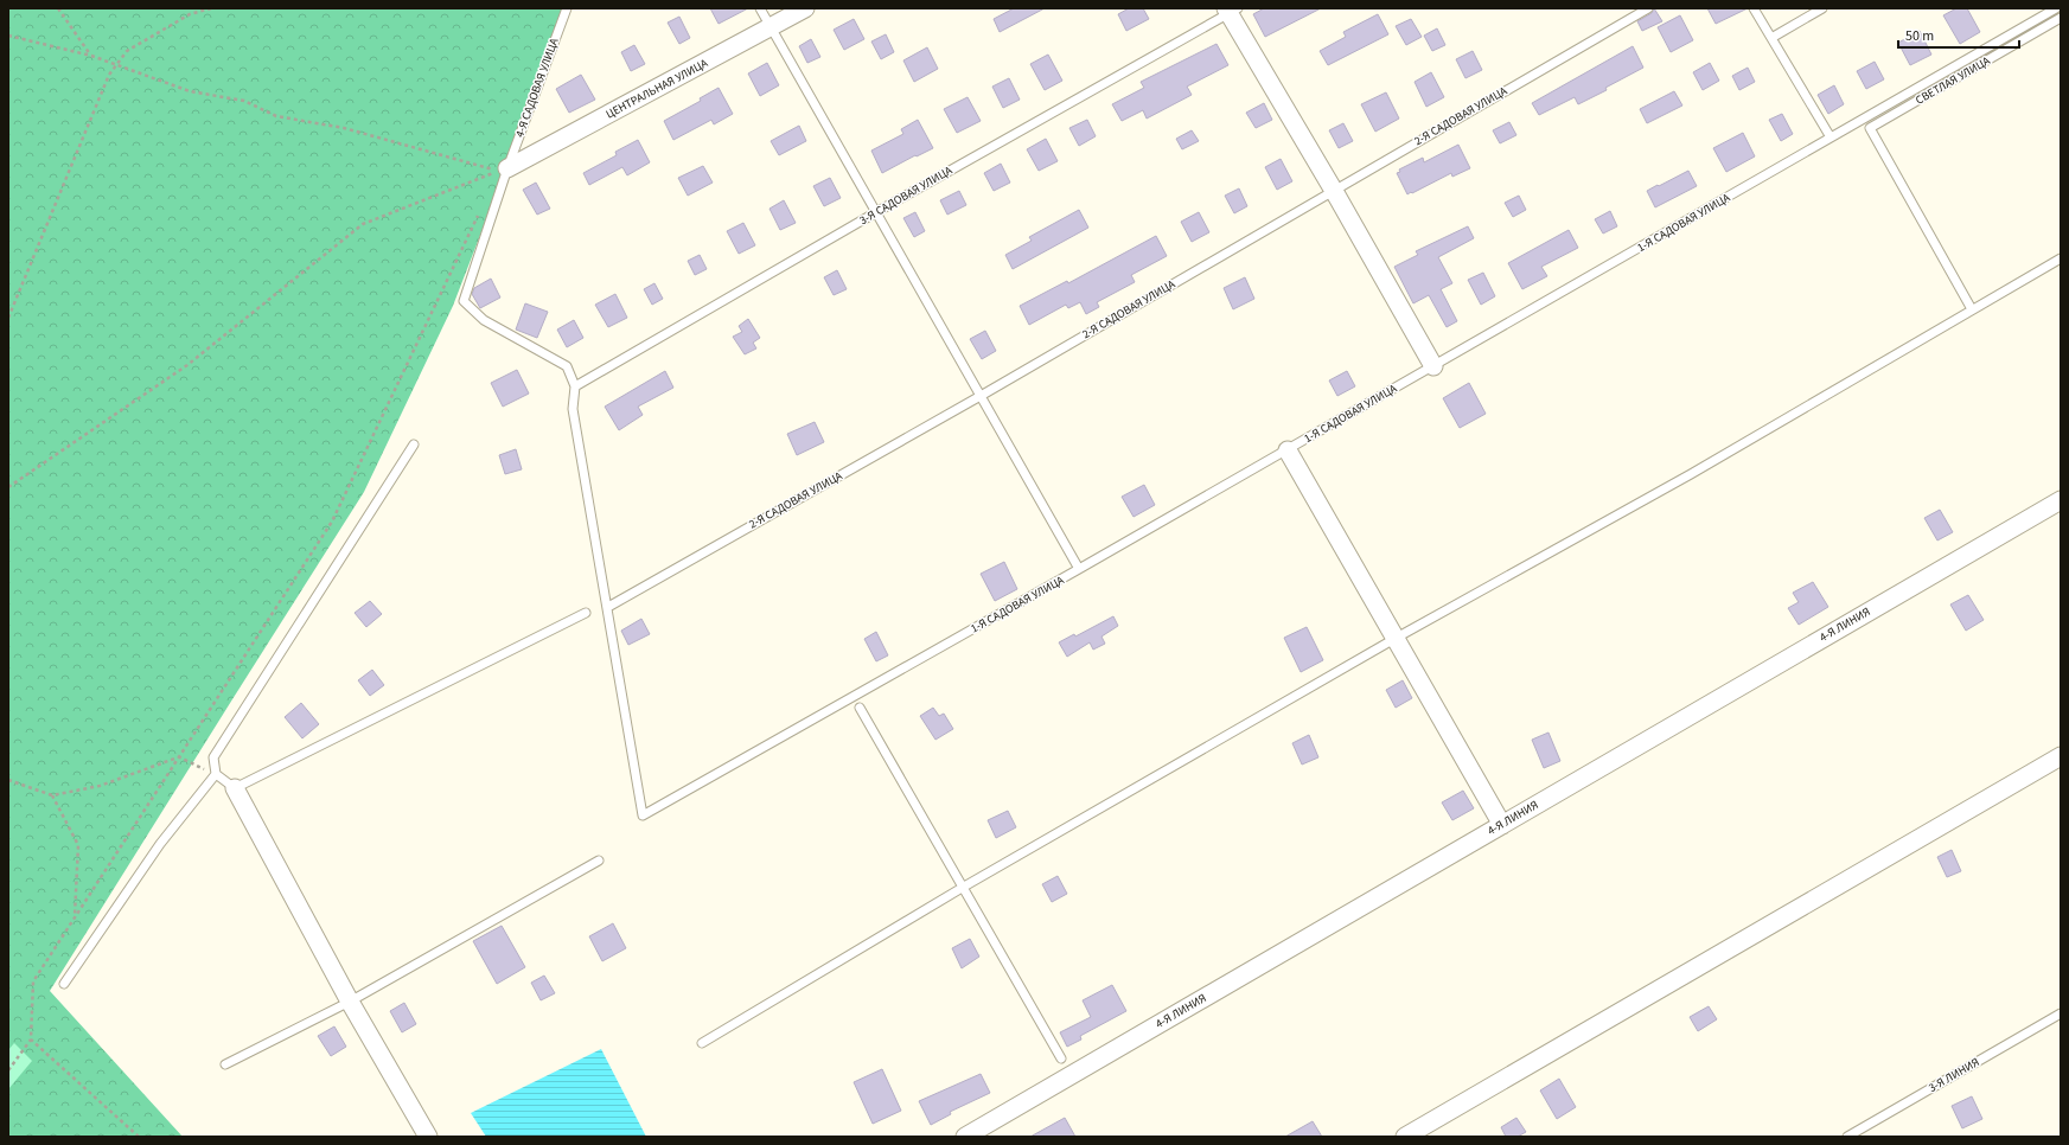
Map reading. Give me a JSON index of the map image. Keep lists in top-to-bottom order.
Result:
{
  "streets": {
    "street": ["ЦЕНТРАЛЬНАЯ УЛИЦА", "4-Я ЛИНИЯ"],
    "lane": [
      "СВЕТЛАЯ УЛИЦА",
      "4-Я САДОВАЯ УЛИЦА",
      "2-Я САДОВАЯ УЛИЦА",
      "3-Я САДОВАЯ УЛИЦА",
      "1-Я САДОВАЯ УЛИЦА",
      "3-Я ЛИНИЯ"
    ]
  },
  "crossings": [
    ["4-Я САДОВАЯ УЛИЦА", "ЦЕНТРАЛЬНАЯ УЛИЦА"],
    ["4-Я САДОВАЯ УЛИЦА", "3-Я САДОВАЯ УЛИЦА"],
    ["2-Я САДОВАЯ УЛИЦА", "1-Я САДОВАЯ УЛИЦА"]
  ],
  "scale_bar": "50 m"
}
